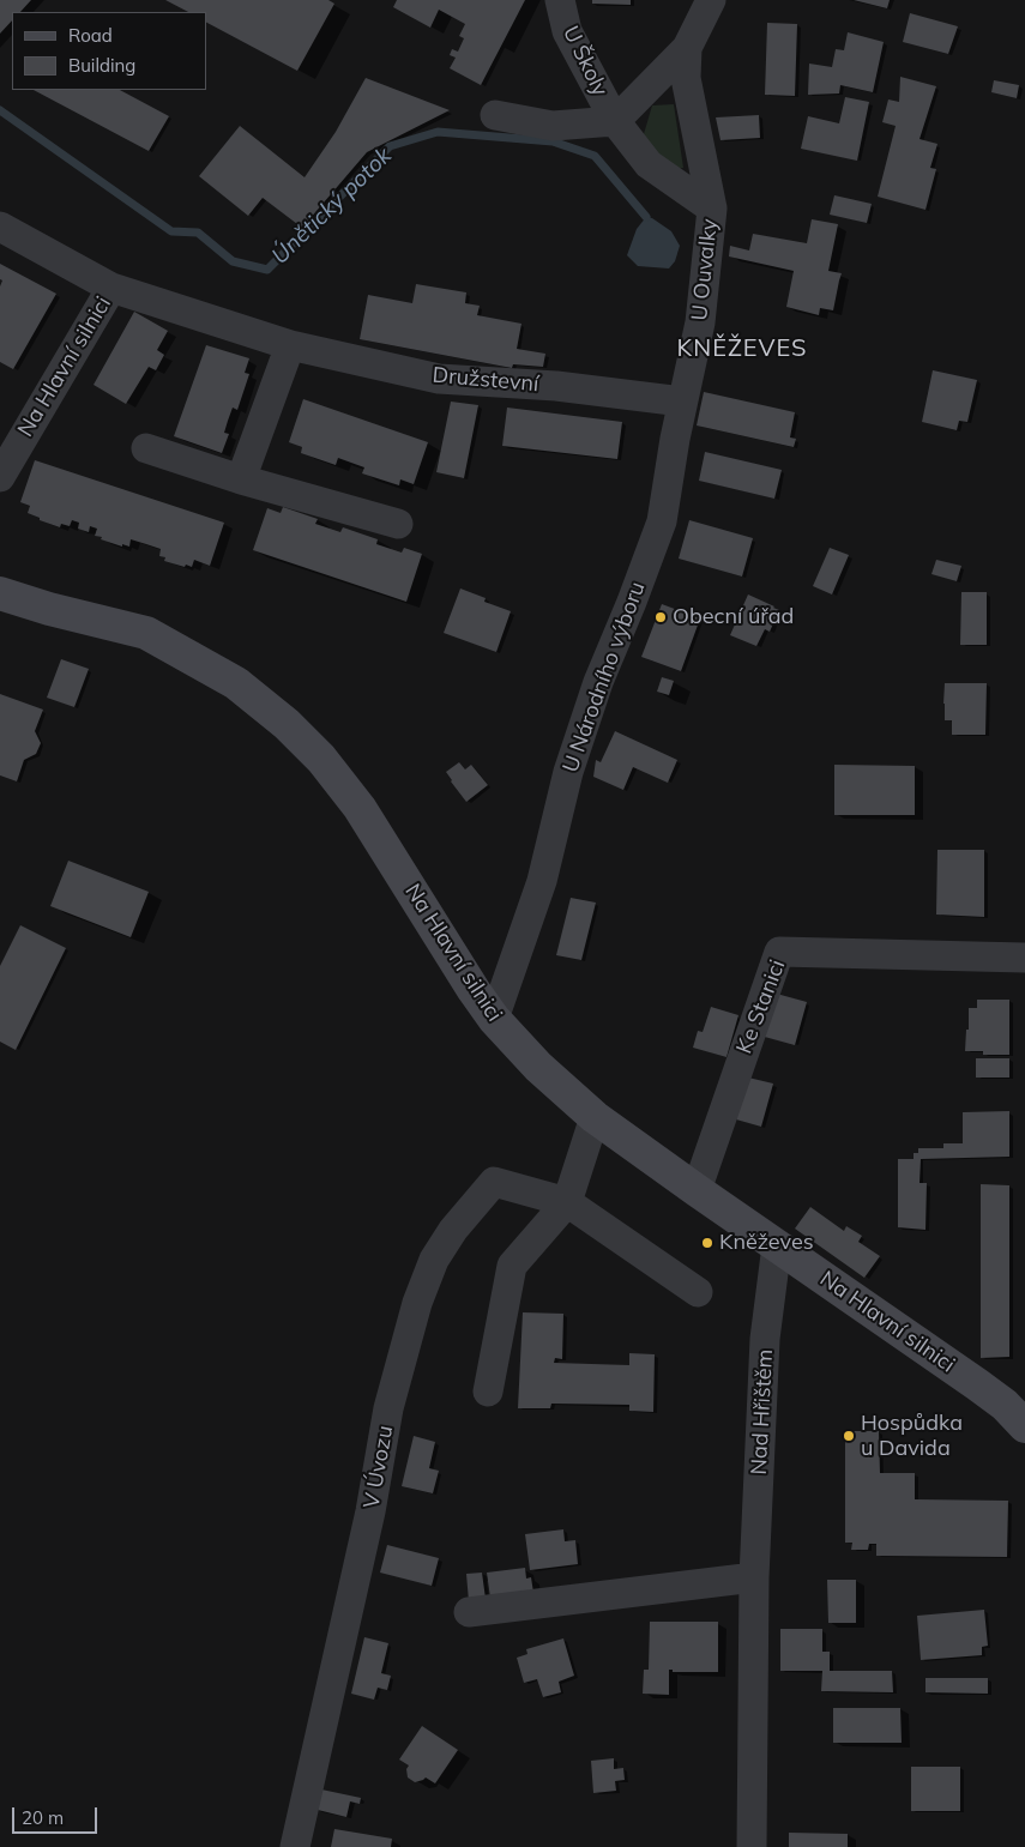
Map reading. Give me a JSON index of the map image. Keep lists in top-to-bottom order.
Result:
{
  "streets": {
    "street": [
      "U Školy",
      "U Ouvalky",
      "Na Hlavní silnici",
      "Družstevní",
      "U Národního výboru",
      "Ke Stanici",
      "Nad Hřištěm",
      "V Úvozu"
    ]
  },
  "crossings": [
    ["U Školy", "U Ouvalky"],
    ["U Ouvalky", "Družstevní"],
    ["U Ouvalky", "U Národního výboru"],
    ["Na Hlavní silnici", "Družstevní"],
    ["Na Hlavní silnici", "U Národního výboru"],
    ["Na Hlavní silnici", "Ke Stanici"],
    ["Na Hlavní silnici", "Nad Hřištěm"],
    ["Družstevní", "U Národního výboru"]
  ],
  "districts": ["KNĚŽEVES"],
  "water": ["Únětický potok"],
  "places": ["Obecní úřad", "Kněževes", "Hospůdka u Davida"],
  "legend": ["Road", "Building"],
  "scale_bar": "20 m"
}
